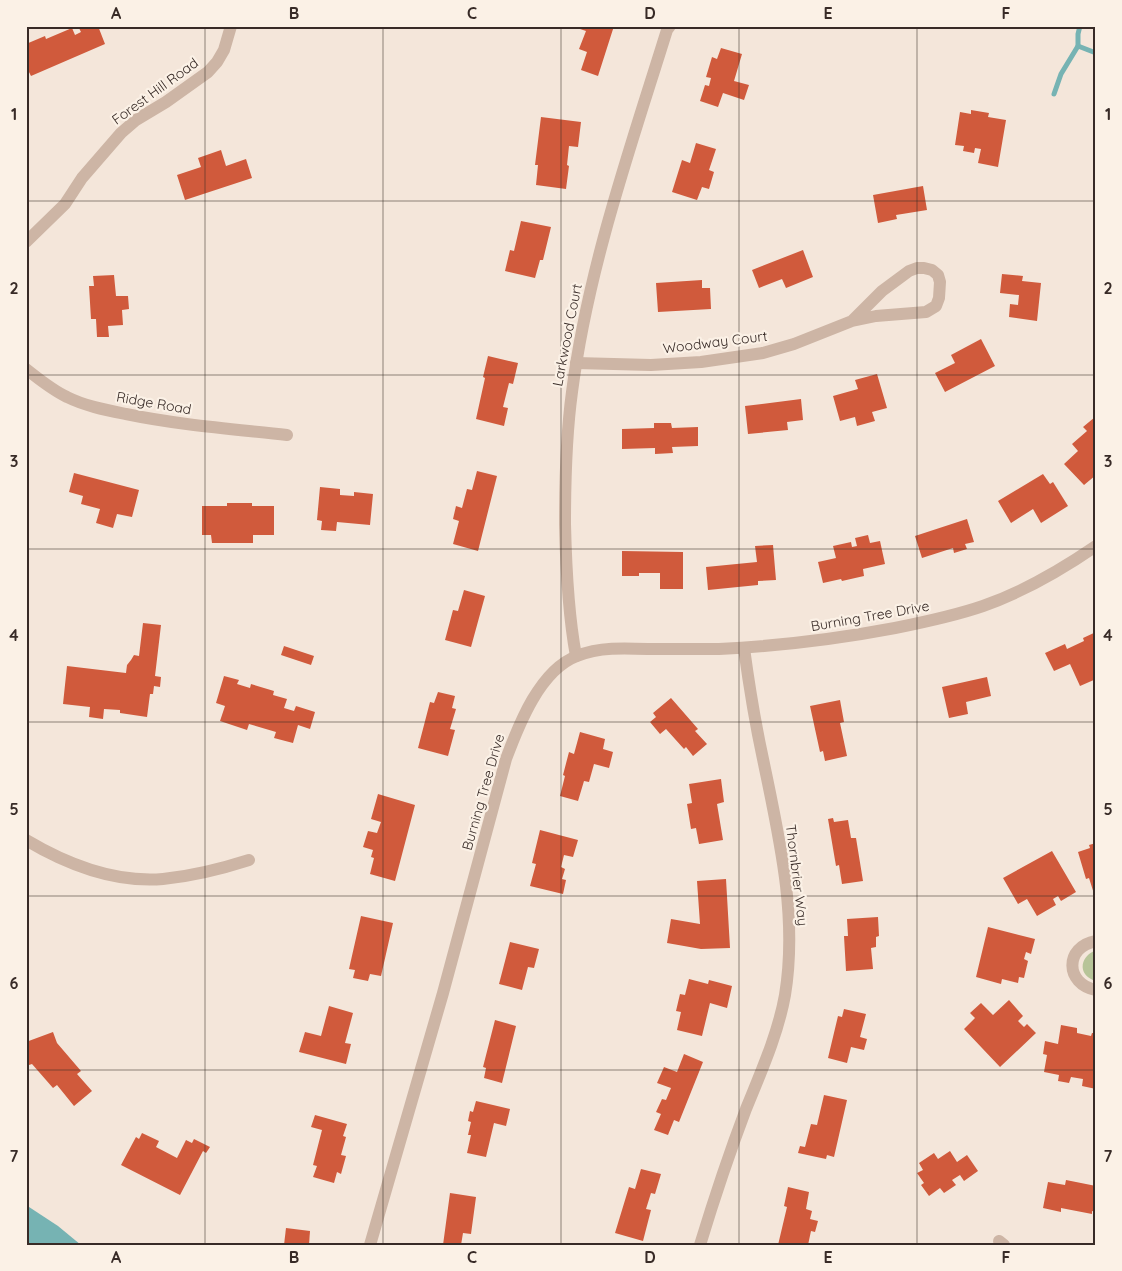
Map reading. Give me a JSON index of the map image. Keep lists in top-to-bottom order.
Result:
{
  "streets": {
    "street": [
      "Forest Hill Road",
      "Larkwood Court",
      "Woodway Court",
      "Ridge Road",
      "Burning Tree Drive",
      "Thornbrier Way"
    ]
  },
  "crossings": [
    ["Larkwood Court", "Woodway Court"],
    ["Larkwood Court", "Burning Tree Drive"],
    ["Burning Tree Drive", "Thornbrier Way"]
  ],
  "grid": {
    "columns": [
      "A",
      "B",
      "C",
      "D",
      "E",
      "F"
    ],
    "rows": [
      "1",
      "2",
      "3",
      "4",
      "5",
      "6",
      "7"
    ]
  }
}
